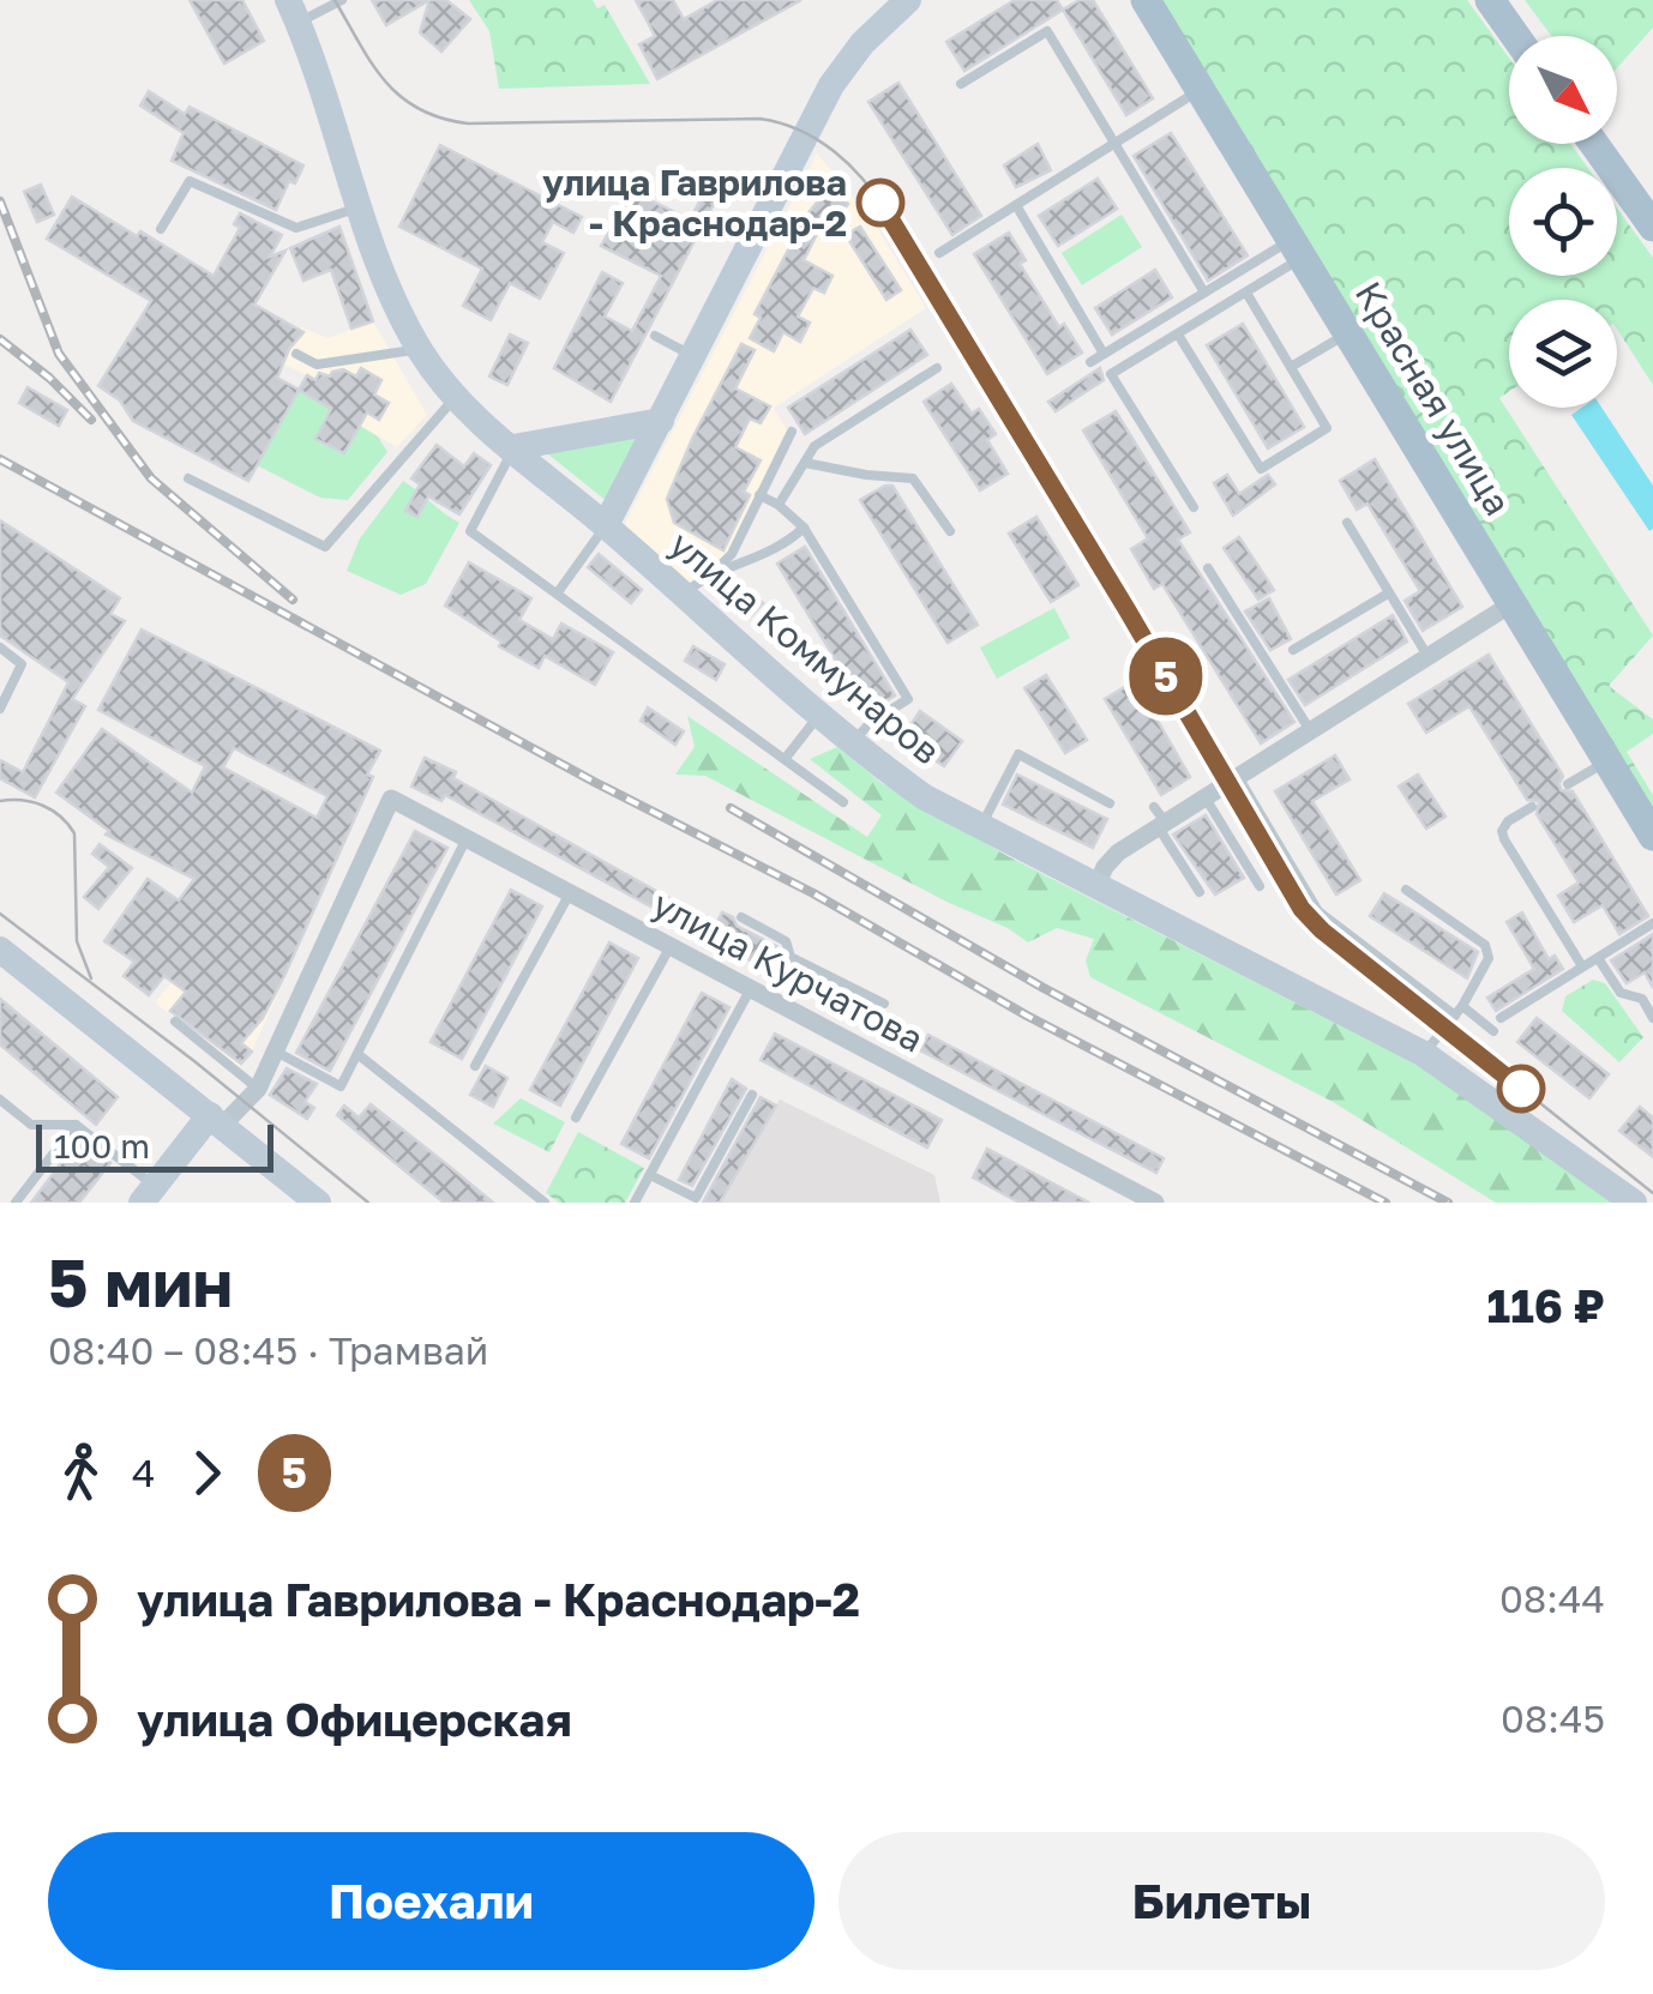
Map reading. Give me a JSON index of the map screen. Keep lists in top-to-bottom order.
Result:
{
  "streets": {
    "main road": ["Красная улица", "улица Коммунаров"],
    "street": ["улица Курчатова"]
  },
  "places": ["улица Гаврилова - Краснодар-2"],
  "lines": ["tram line 5"],
  "scale_bar": "100 m",
  "north": "bottom right",
  "page": {
    "on_map": "5",
    "scale": "100 m",
    "heading": ["5 мин", "08:40 – 08:45 · Трамвай", "116 ₽"],
    "legs": ["4", "5"],
    "list": [
      {
        "name": "улица Гаврилова - Краснодар-2",
        "value": "08:44"
      },
      {
        "name": "улица Офицерская",
        "value": "08:45"
      }
    ],
    "buttons": ["Поехали", "Билеты"]
  }
}
